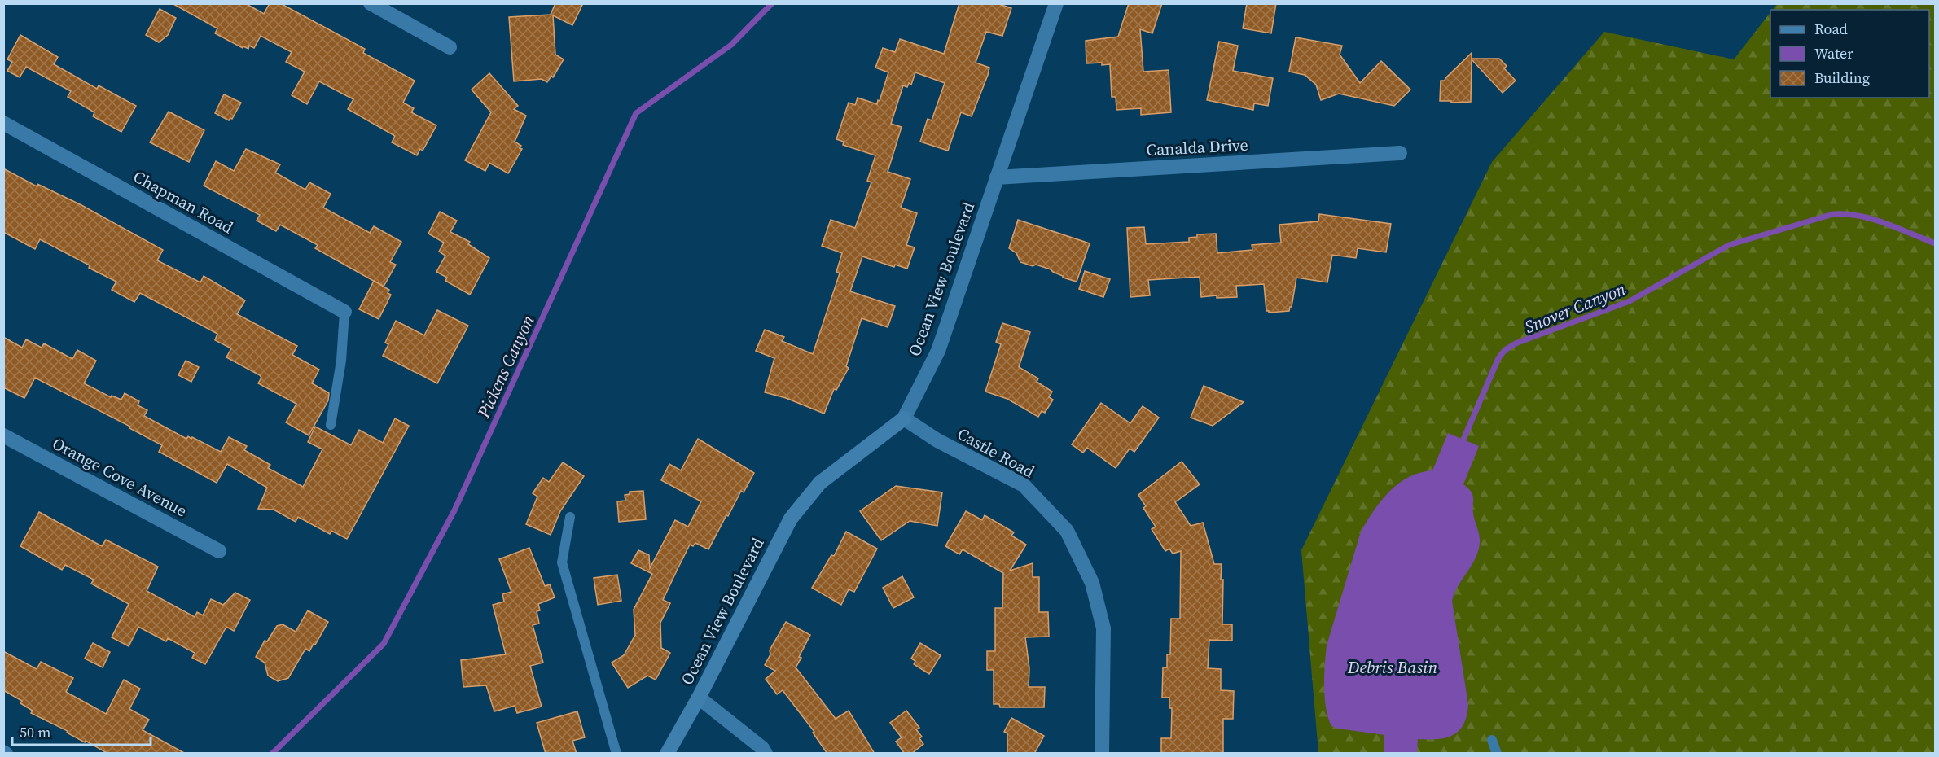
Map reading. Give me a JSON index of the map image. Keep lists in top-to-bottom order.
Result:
{
  "streets": {
    "street": [
      "Canalda Drive",
      "Chapman Road",
      "Ocean View Boulevard",
      "Castle Road",
      "Orange Cove Avenue"
    ]
  },
  "crossings": [
    ["Canalda Drive", "Ocean View Boulevard"],
    ["Ocean View Boulevard", "Castle Road"]
  ],
  "water": ["Snover Canyon", "Pickens Canyon", "Debris Basin"],
  "legend": ["Road", "Water", "Building"],
  "scale_bar": "50 m"
}
